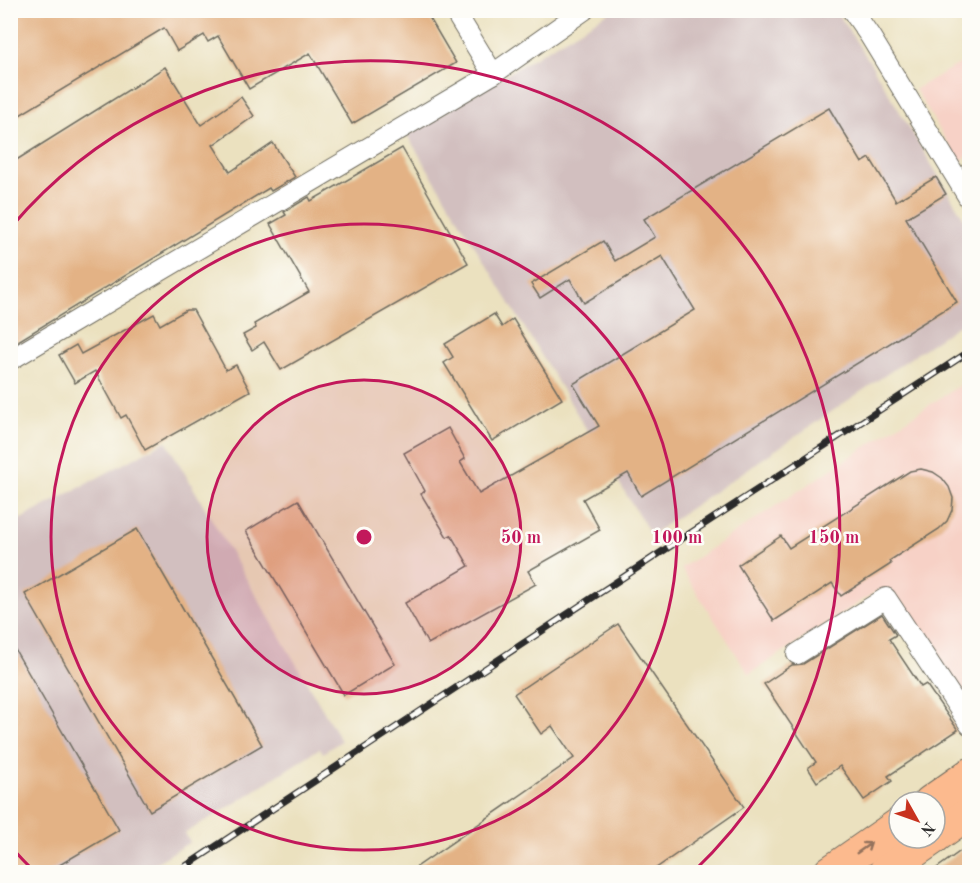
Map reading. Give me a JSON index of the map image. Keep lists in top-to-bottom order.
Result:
{
  "north": "bottom right",
  "rings": ["50 m", "100 m", "150 m"]
}
